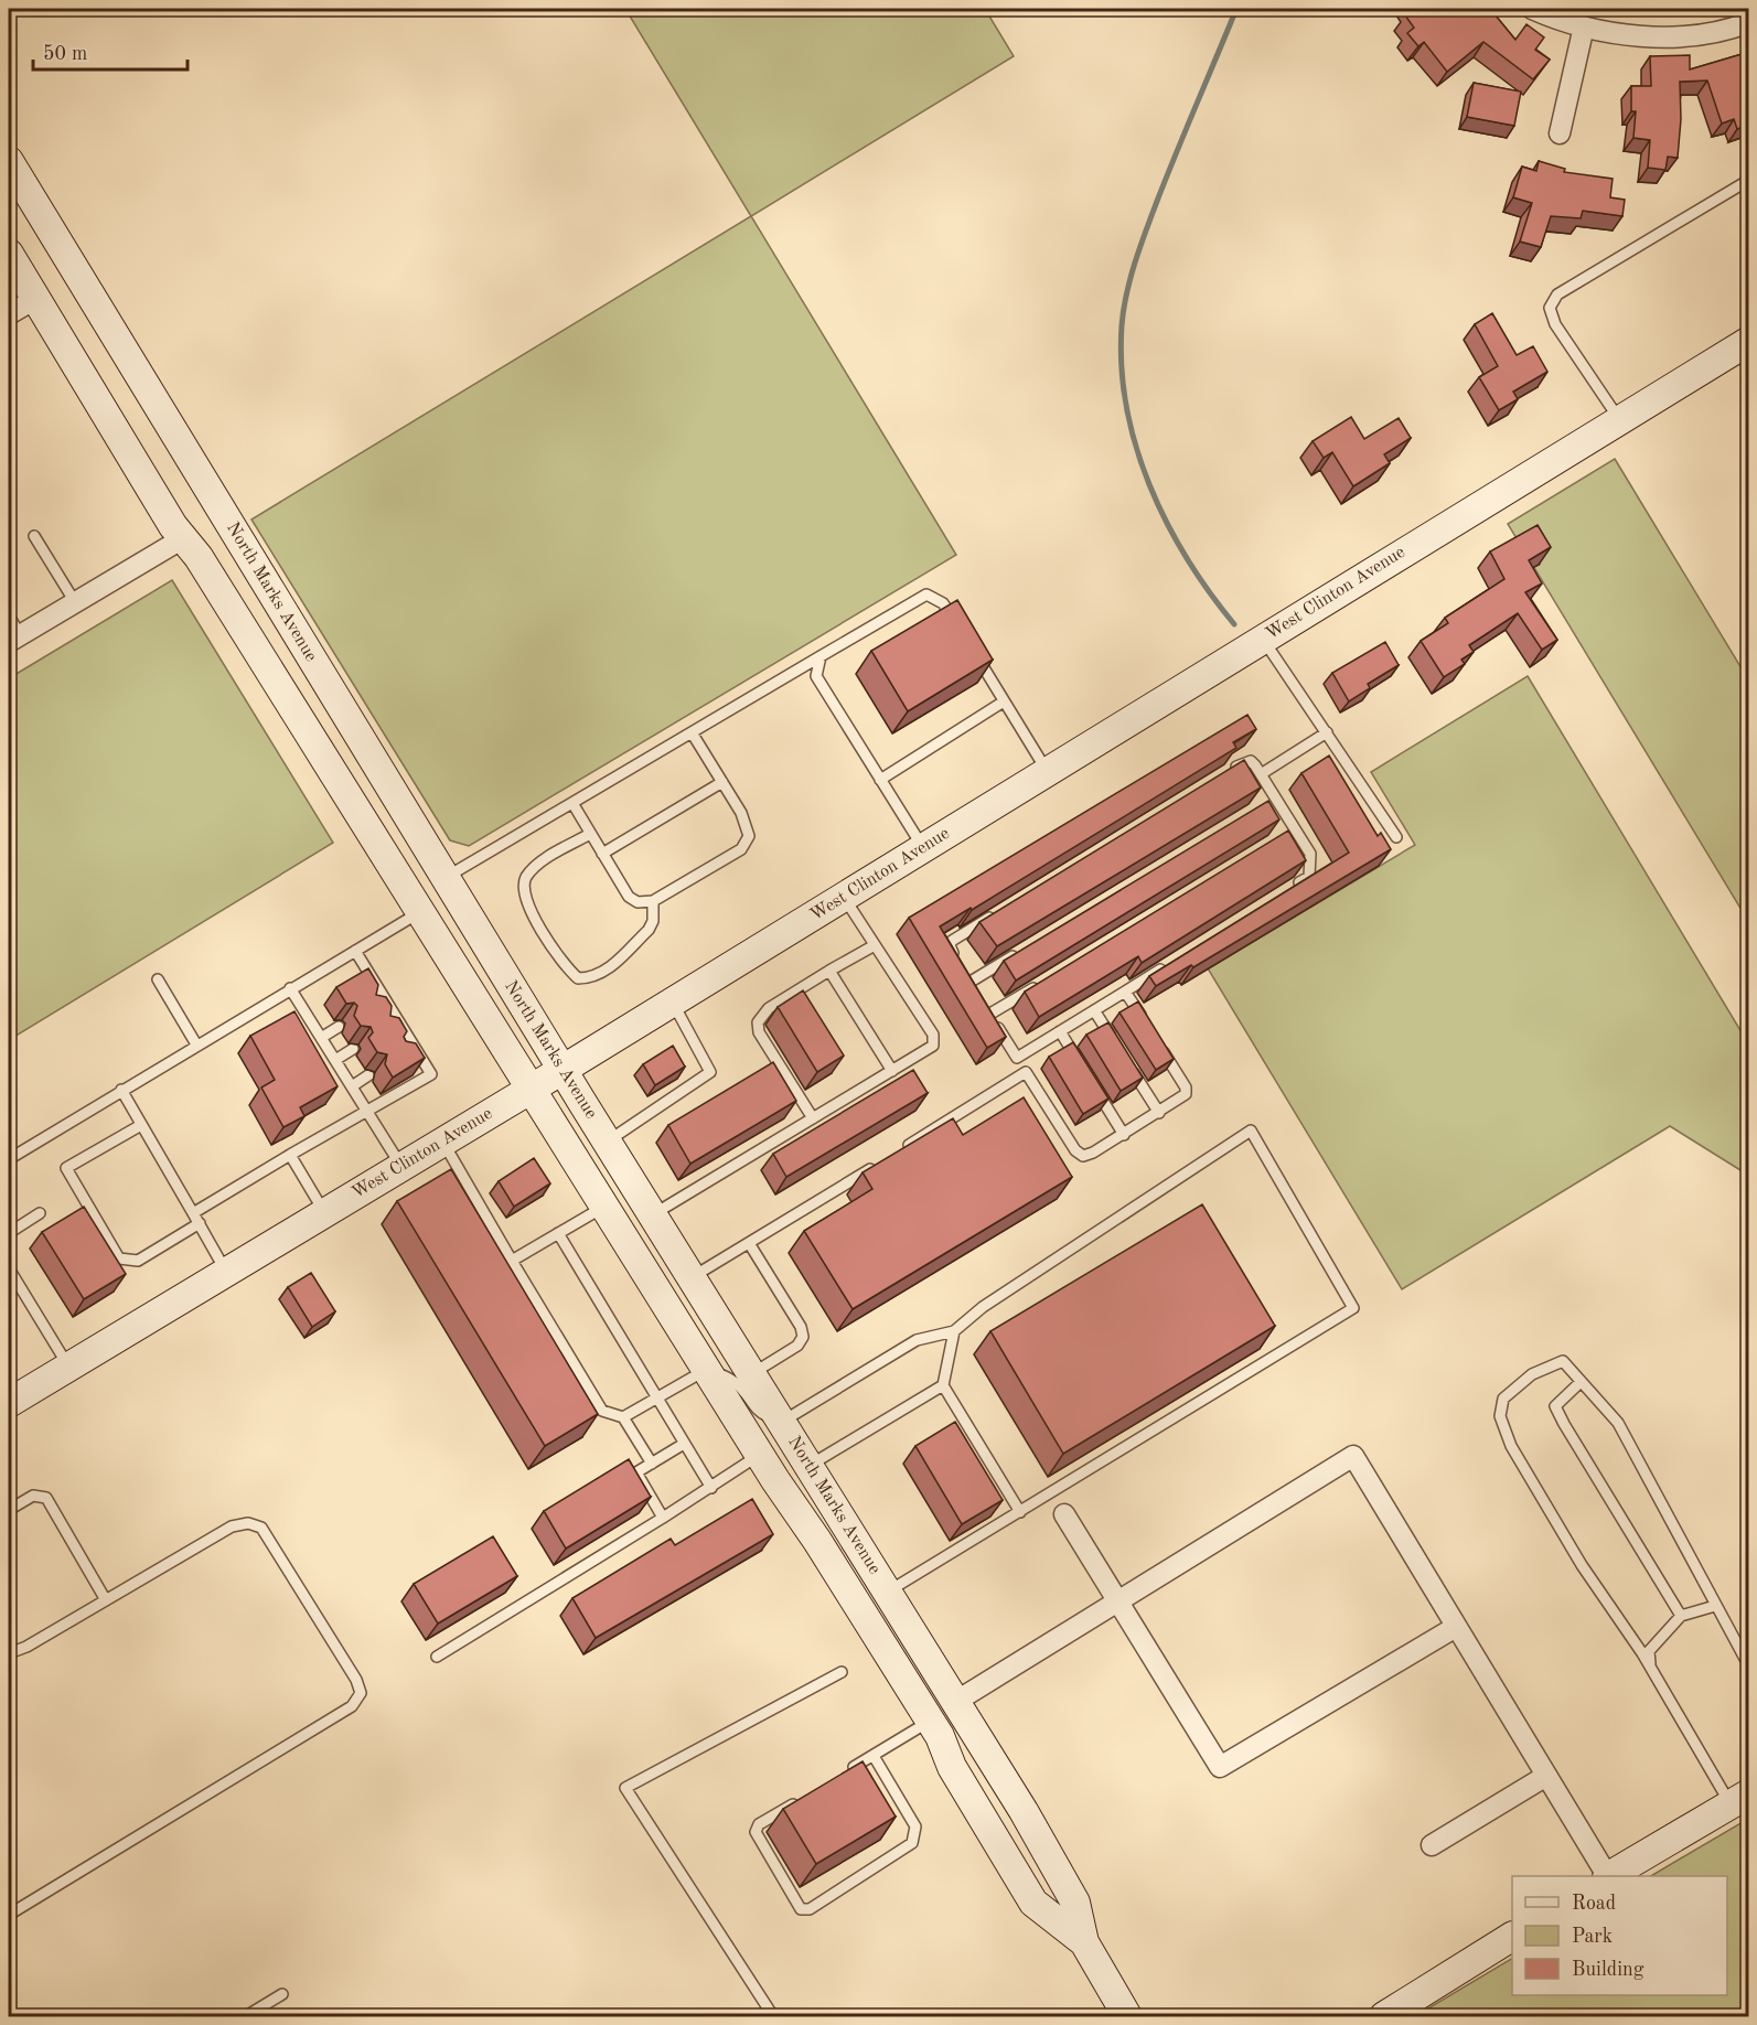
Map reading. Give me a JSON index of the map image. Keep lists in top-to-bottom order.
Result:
{
  "streets": {
    "main road": ["North Marks Avenue", "West Clinton Avenue"]
  },
  "crossings": [
    ["North Marks Avenue", "West Clinton Avenue"]
  ],
  "legend": ["Road", "Park", "Building"],
  "scale_bar": "50 m"
}
